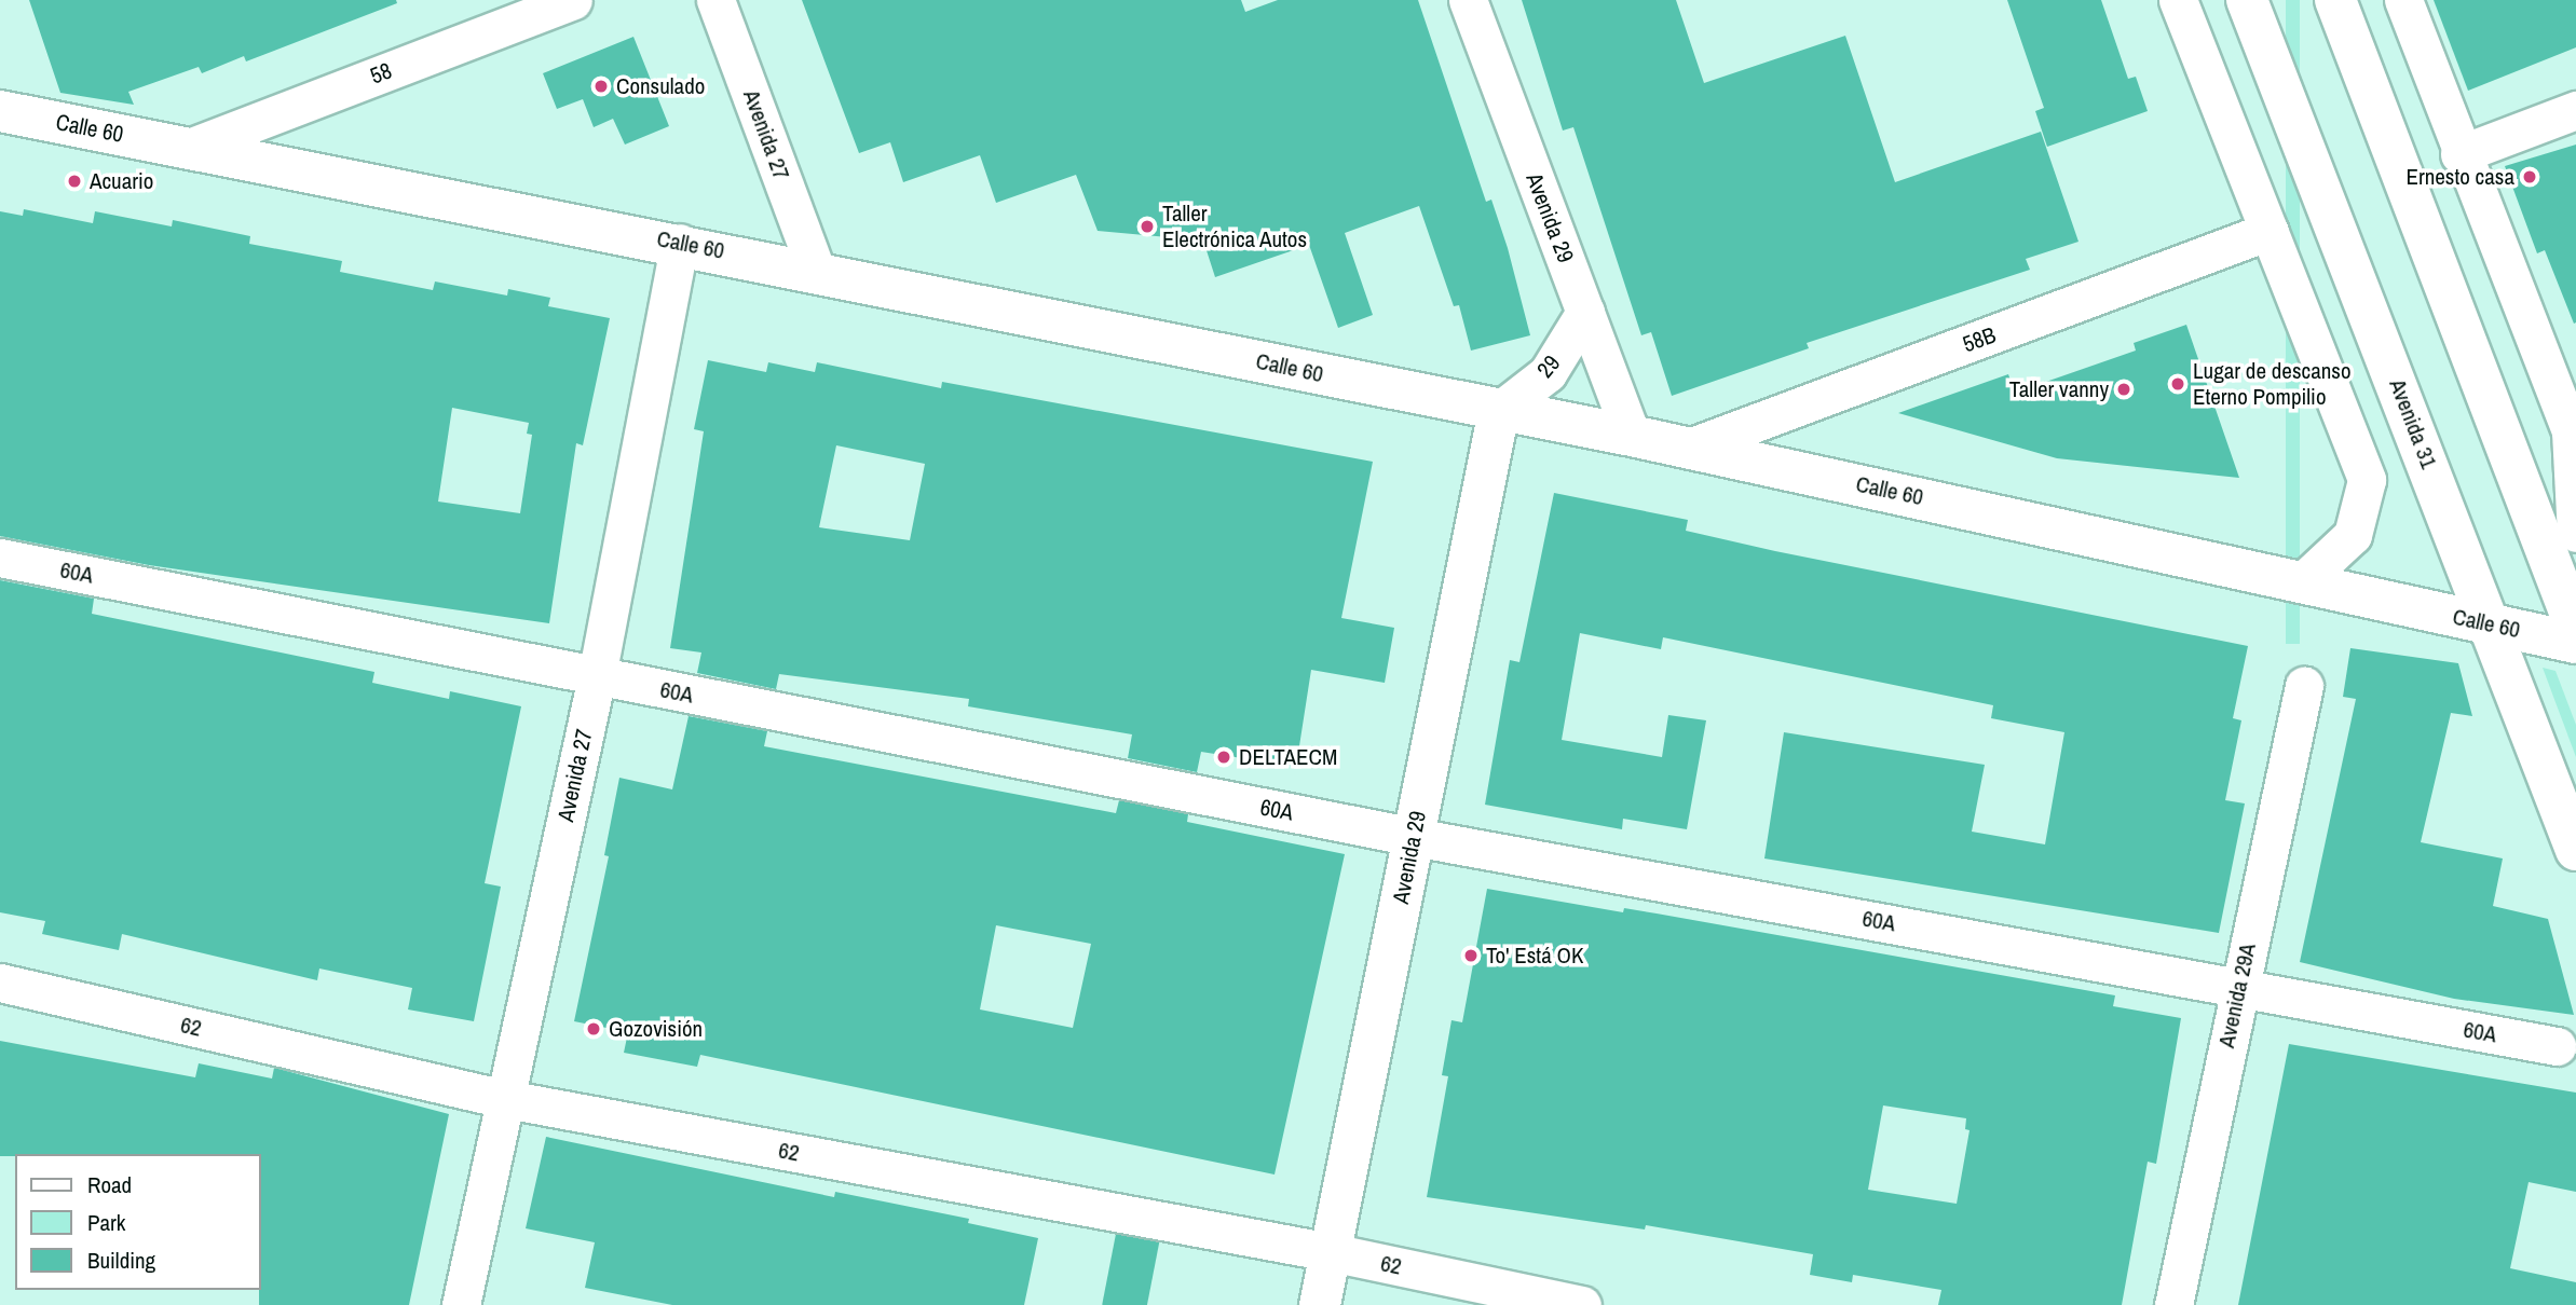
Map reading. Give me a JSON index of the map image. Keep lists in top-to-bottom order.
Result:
{
  "streets": {
    "street": [
      "58",
      "Calle 60",
      "Avenida 27",
      "Avenida 29",
      "58B",
      "29",
      "Avenida 31",
      "60A",
      "Avenida 29A",
      "62"
    ]
  },
  "crossings": [
    ["58", "Calle 60"],
    ["Calle 60", "Avenida 27"],
    ["Calle 60", "Avenida 29"],
    ["Calle 60", "58B"],
    ["Calle 60", "29"],
    ["Calle 60", "Avenida 31"],
    ["Avenida 27", "60A"],
    ["Avenida 27", "62"],
    ["Avenida 29", "29"],
    ["Avenida 29", "60A"],
    ["Avenida 29", "62"],
    ["60A", "Avenida 29A"]
  ],
  "places": [
    "Consulado",
    "Ernesto casa",
    "Acuario",
    "Taller Electrónica Autos",
    "Lugar de descanso Eterno Pompilio",
    "Taller vanny",
    "DELTAECM",
    "To' Está OK",
    "Gozovisión"
  ],
  "legend": ["Road", "Park", "Building"]
}
